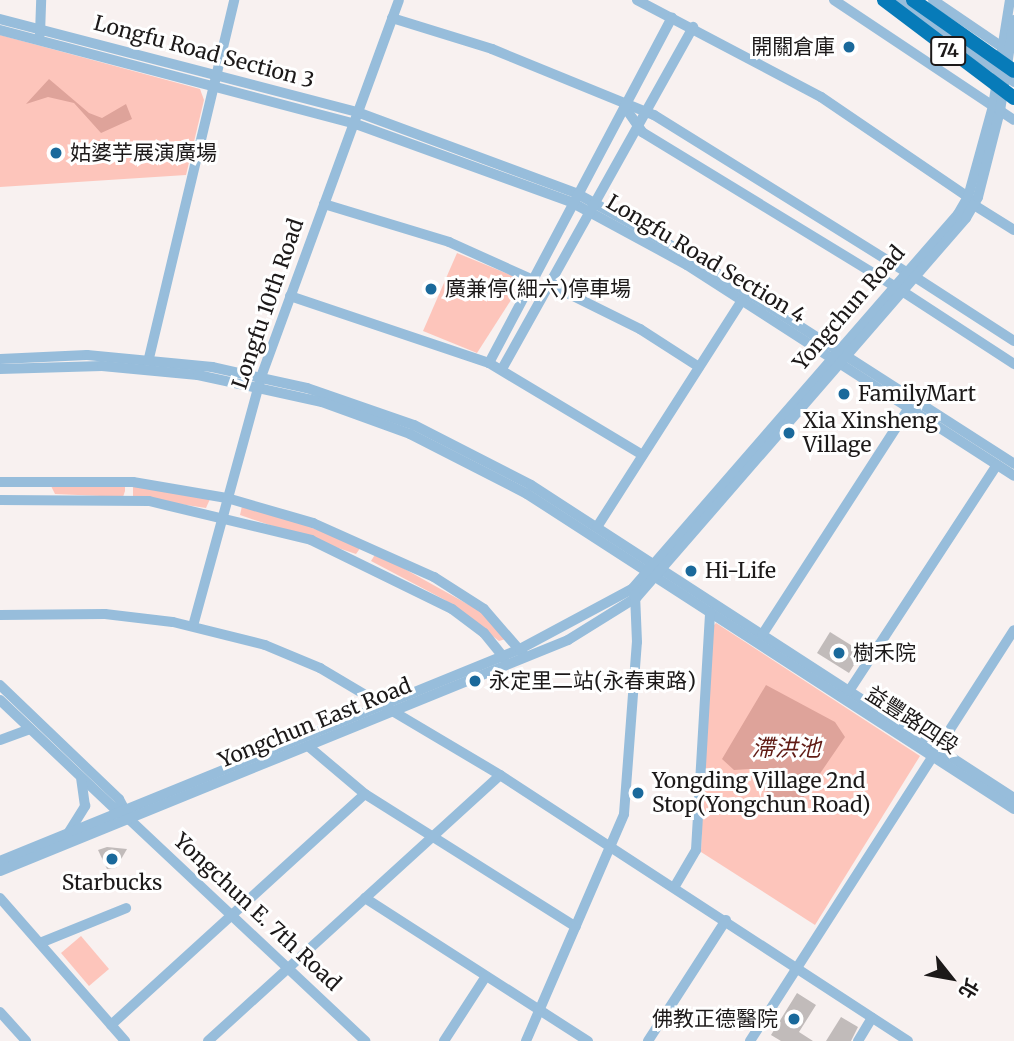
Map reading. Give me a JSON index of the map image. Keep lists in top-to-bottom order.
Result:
{
  "streets": {
    "highway": ["74"],
    "street": [
      "Longfu Road Section 3",
      "Longfu Road Section 4",
      "Longfu 10th Road",
      "Yongchun Road",
      "益豐路四段",
      "Yongchun East Road",
      "Yongchun E. 7th Road"
    ]
  },
  "crossings": [
    ["74", "Yongchun Road"],
    ["Longfu Road Section 3", "Longfu Road Section 4"],
    ["Longfu Road Section 3", "Longfu 10th Road"],
    ["Longfu Road Section 4", "Longfu 10th Road"],
    ["Longfu Road Section 4", "Yongchun Road"],
    ["Yongchun Road", "益豐路四段"],
    ["Yongchun Road", "Yongchun East Road"],
    ["Yongchun East Road", "Yongchun E. 7th Road"]
  ],
  "water": ["滯洪池"],
  "places": [
    "開關倉庫",
    "姑婆芋展演廣場",
    "廣兼停(細六)停車場",
    "FamilyMart",
    "Xia Xinsheng Village",
    "Hi-Life",
    "樹禾院",
    "永定里二站(永春東路)",
    "Yongding Village 2nd Stop(Yongchun Road)",
    "Starbucks",
    "佛教正德醫院"
  ],
  "north": "bottom right"
}
